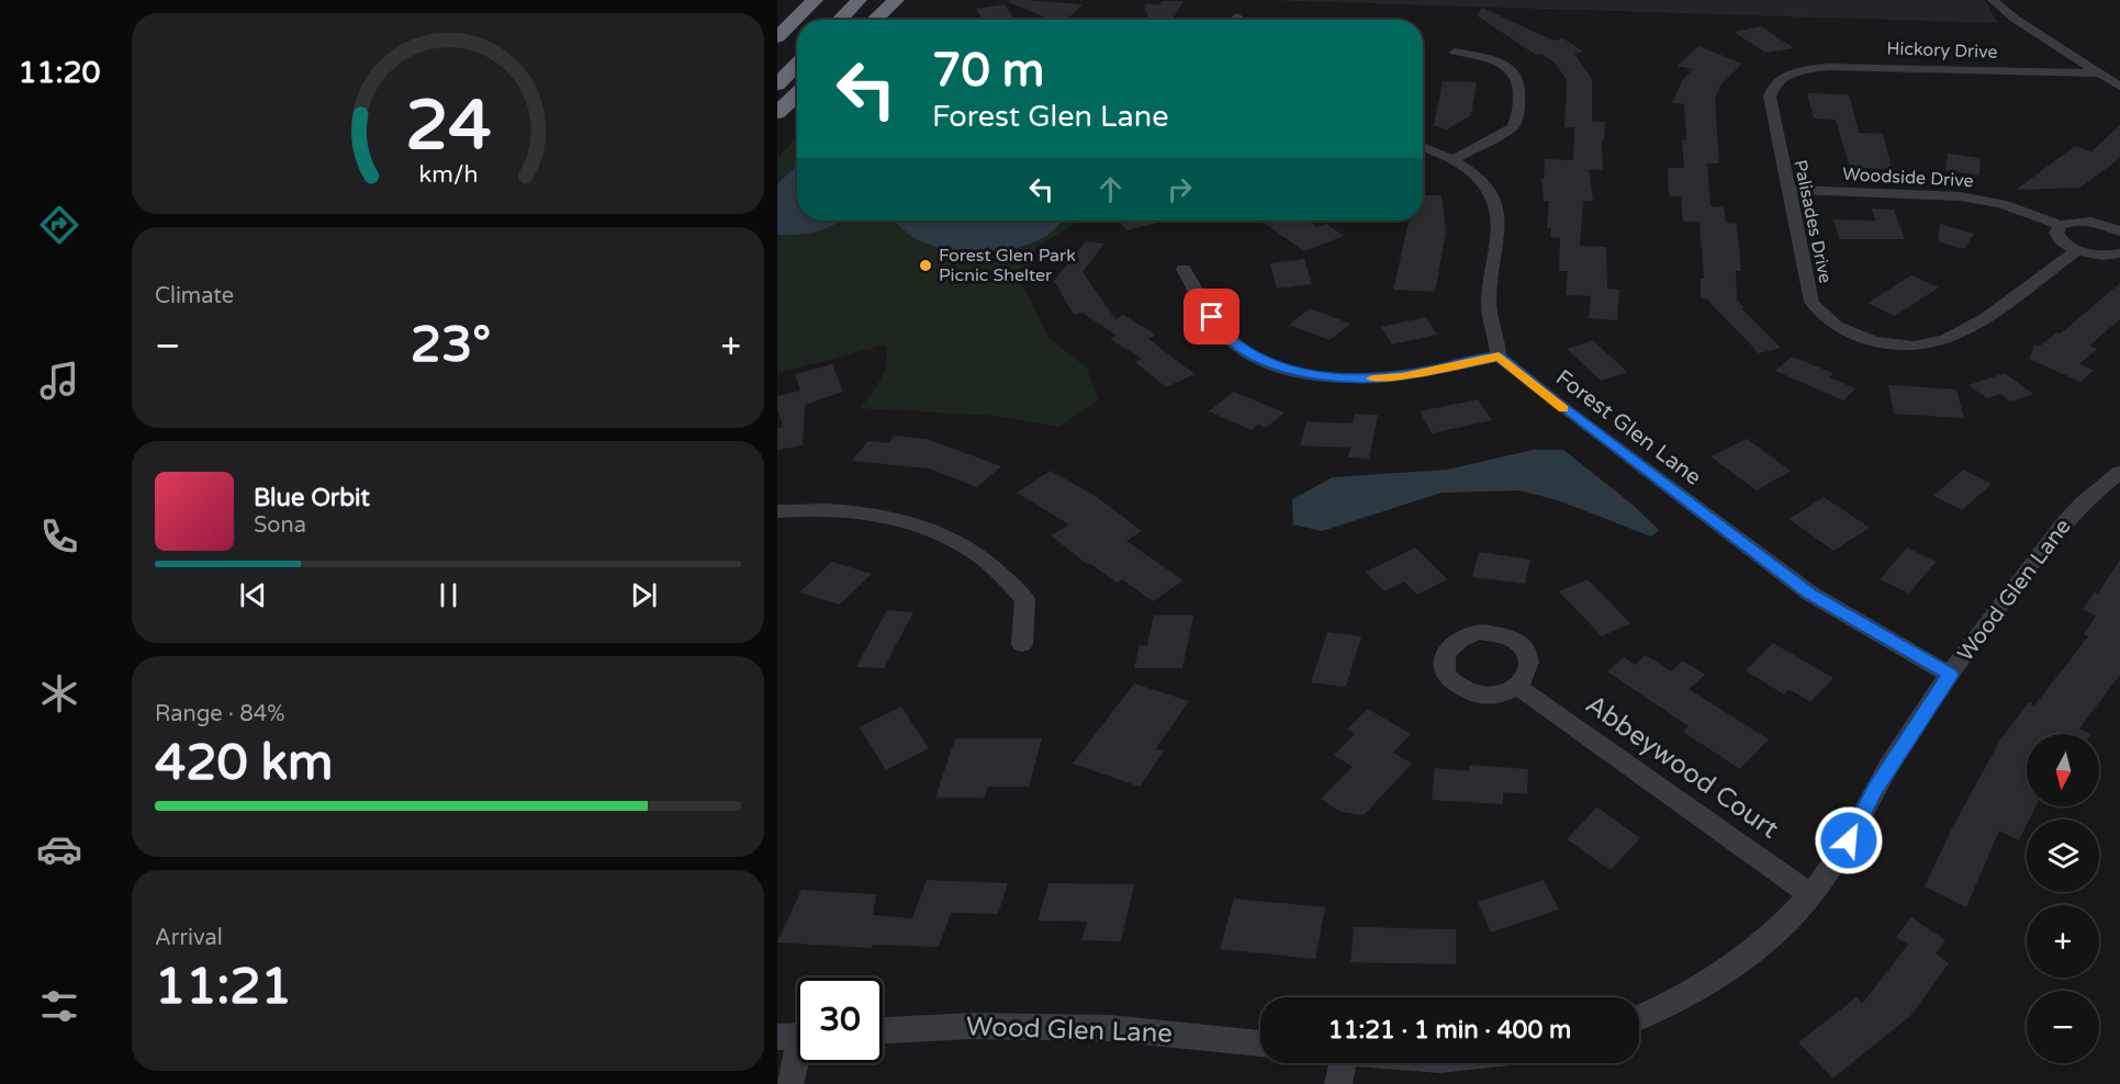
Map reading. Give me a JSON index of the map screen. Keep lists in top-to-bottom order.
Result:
{
  "streets": {
    "street": [
      "Hickory Drive",
      "Woodside Drive",
      "Palisades Drive",
      "Forest Glen Lane",
      "Wood Glen Lane",
      "Abbeywood Court"
    ]
  },
  "crossings": [
    ["Hickory Drive", "Palisades Drive"],
    ["Woodside Drive", "Palisades Drive"],
    ["Forest Glen Lane", "Wood Glen Lane"],
    ["Wood Glen Lane", "Abbeywood Court"]
  ],
  "places": ["Forest Glen Park Picnic Shelter"],
  "north": "bottom",
  "page": {
    "tabs": "11:20",
    "turn": ["70 m", "Forest Glen Lane"],
    "tile": [
      "Climate",
      ["Range · 84%", "420 km"],
      ["Arrival", "11:21"]
    ],
    "heat": ["−", "23°", "+"],
    "song": ["Blue Orbit", "Sona"],
    "map_buttons": ["+", "−"],
    "limit": "30",
    "trip": "11:21 · 1 min · 400 m",
    "gauge": ["24", "km/h"]
  }
}
